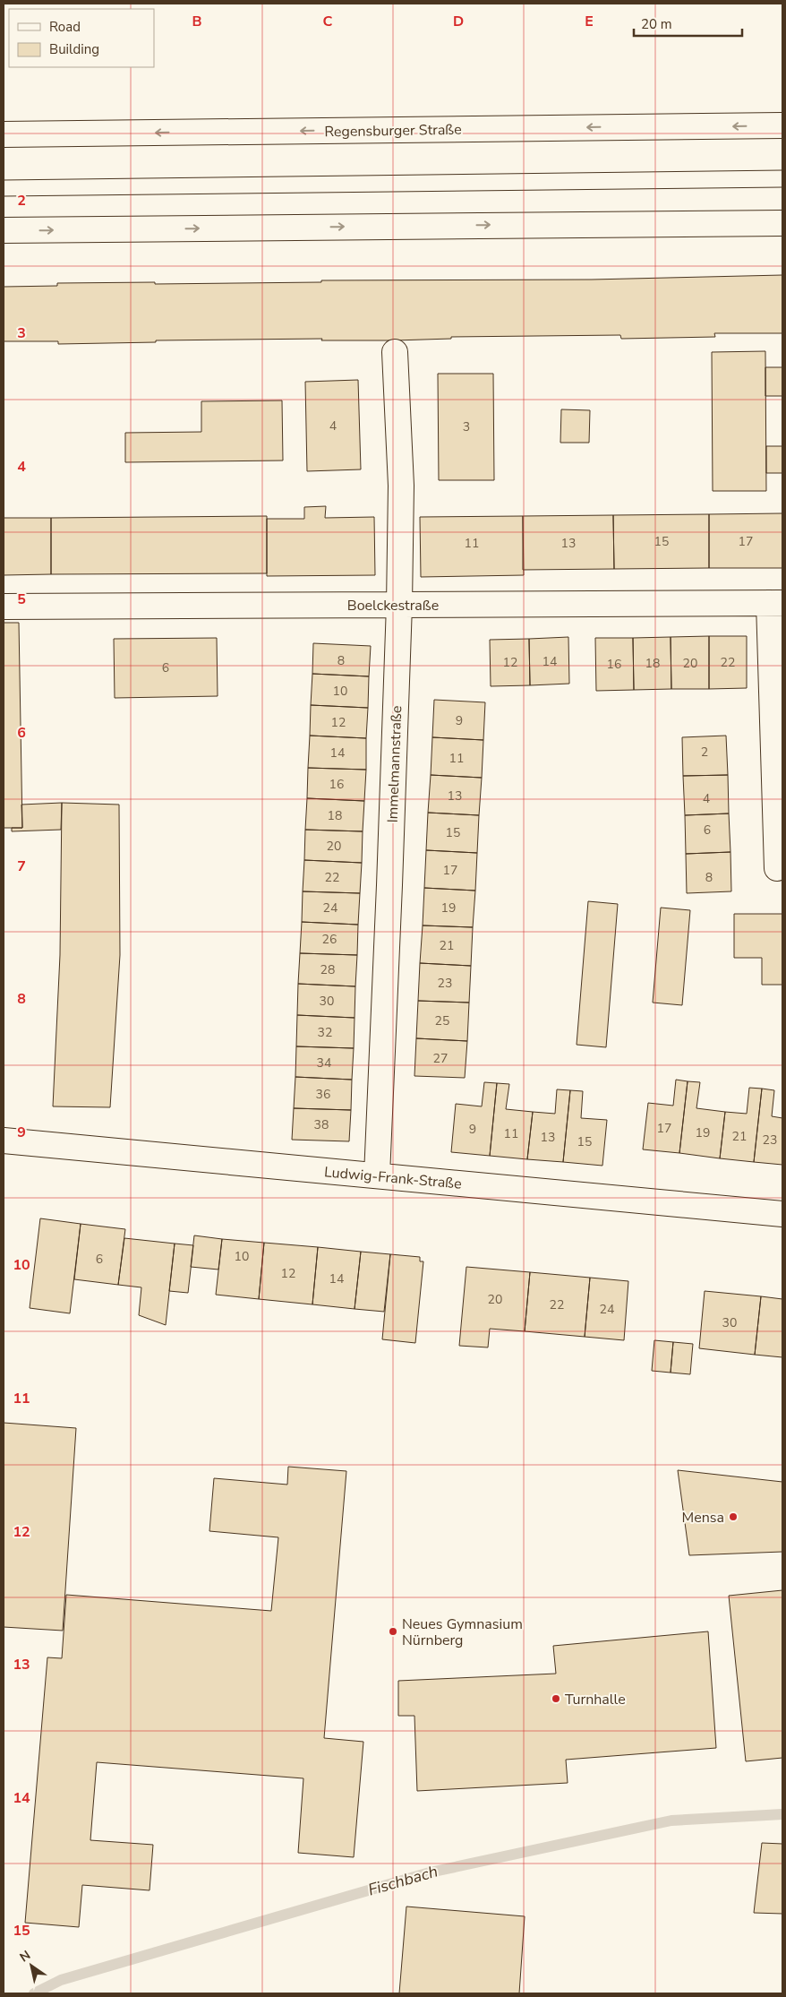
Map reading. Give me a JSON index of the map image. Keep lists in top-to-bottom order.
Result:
{
  "streets": {
    "street": [
      "Regensburger Straße",
      "Boelckestraße",
      "Immelmannstraße",
      "Ludwig-Frank-Straße"
    ]
  },
  "crossings": [
    ["Boelckestraße", "Immelmannstraße"],
    ["Immelmannstraße", "Ludwig-Frank-Straße"]
  ],
  "water": ["Fischbach"],
  "places": ["Mensa", "Neues Gymnasium Nürnberg", "Turnhalle"],
  "house_numbers": [
    "4",
    "3",
    "15",
    "17",
    "11",
    "13",
    "8",
    "14",
    "12",
    "22",
    "18",
    "20",
    "16",
    "6",
    "10",
    "9",
    "12",
    "2",
    "14",
    "11",
    "16",
    "13",
    "4",
    "18",
    "6",
    "15",
    "20",
    "17",
    "22",
    "8",
    "24",
    "19",
    "26",
    "21",
    "28",
    "23",
    "30",
    "25",
    "32",
    "27",
    "34",
    "36",
    "38",
    "17",
    "9",
    "19",
    "11",
    "21",
    "13",
    "23",
    "15",
    "10",
    "6",
    "12",
    "14",
    "20",
    "22",
    "24",
    "30"
  ],
  "legend": ["Road", "Building"],
  "scale_bar": "20 m",
  "north": "top left",
  "grid": {
    "columns": [
      "B",
      "C",
      "D",
      "E"
    ],
    "rows": [
      "2",
      "3",
      "4",
      "5",
      "6",
      "7",
      "8",
      "9",
      "10",
      "11",
      "12",
      "13",
      "14",
      "15"
    ]
  }
}
